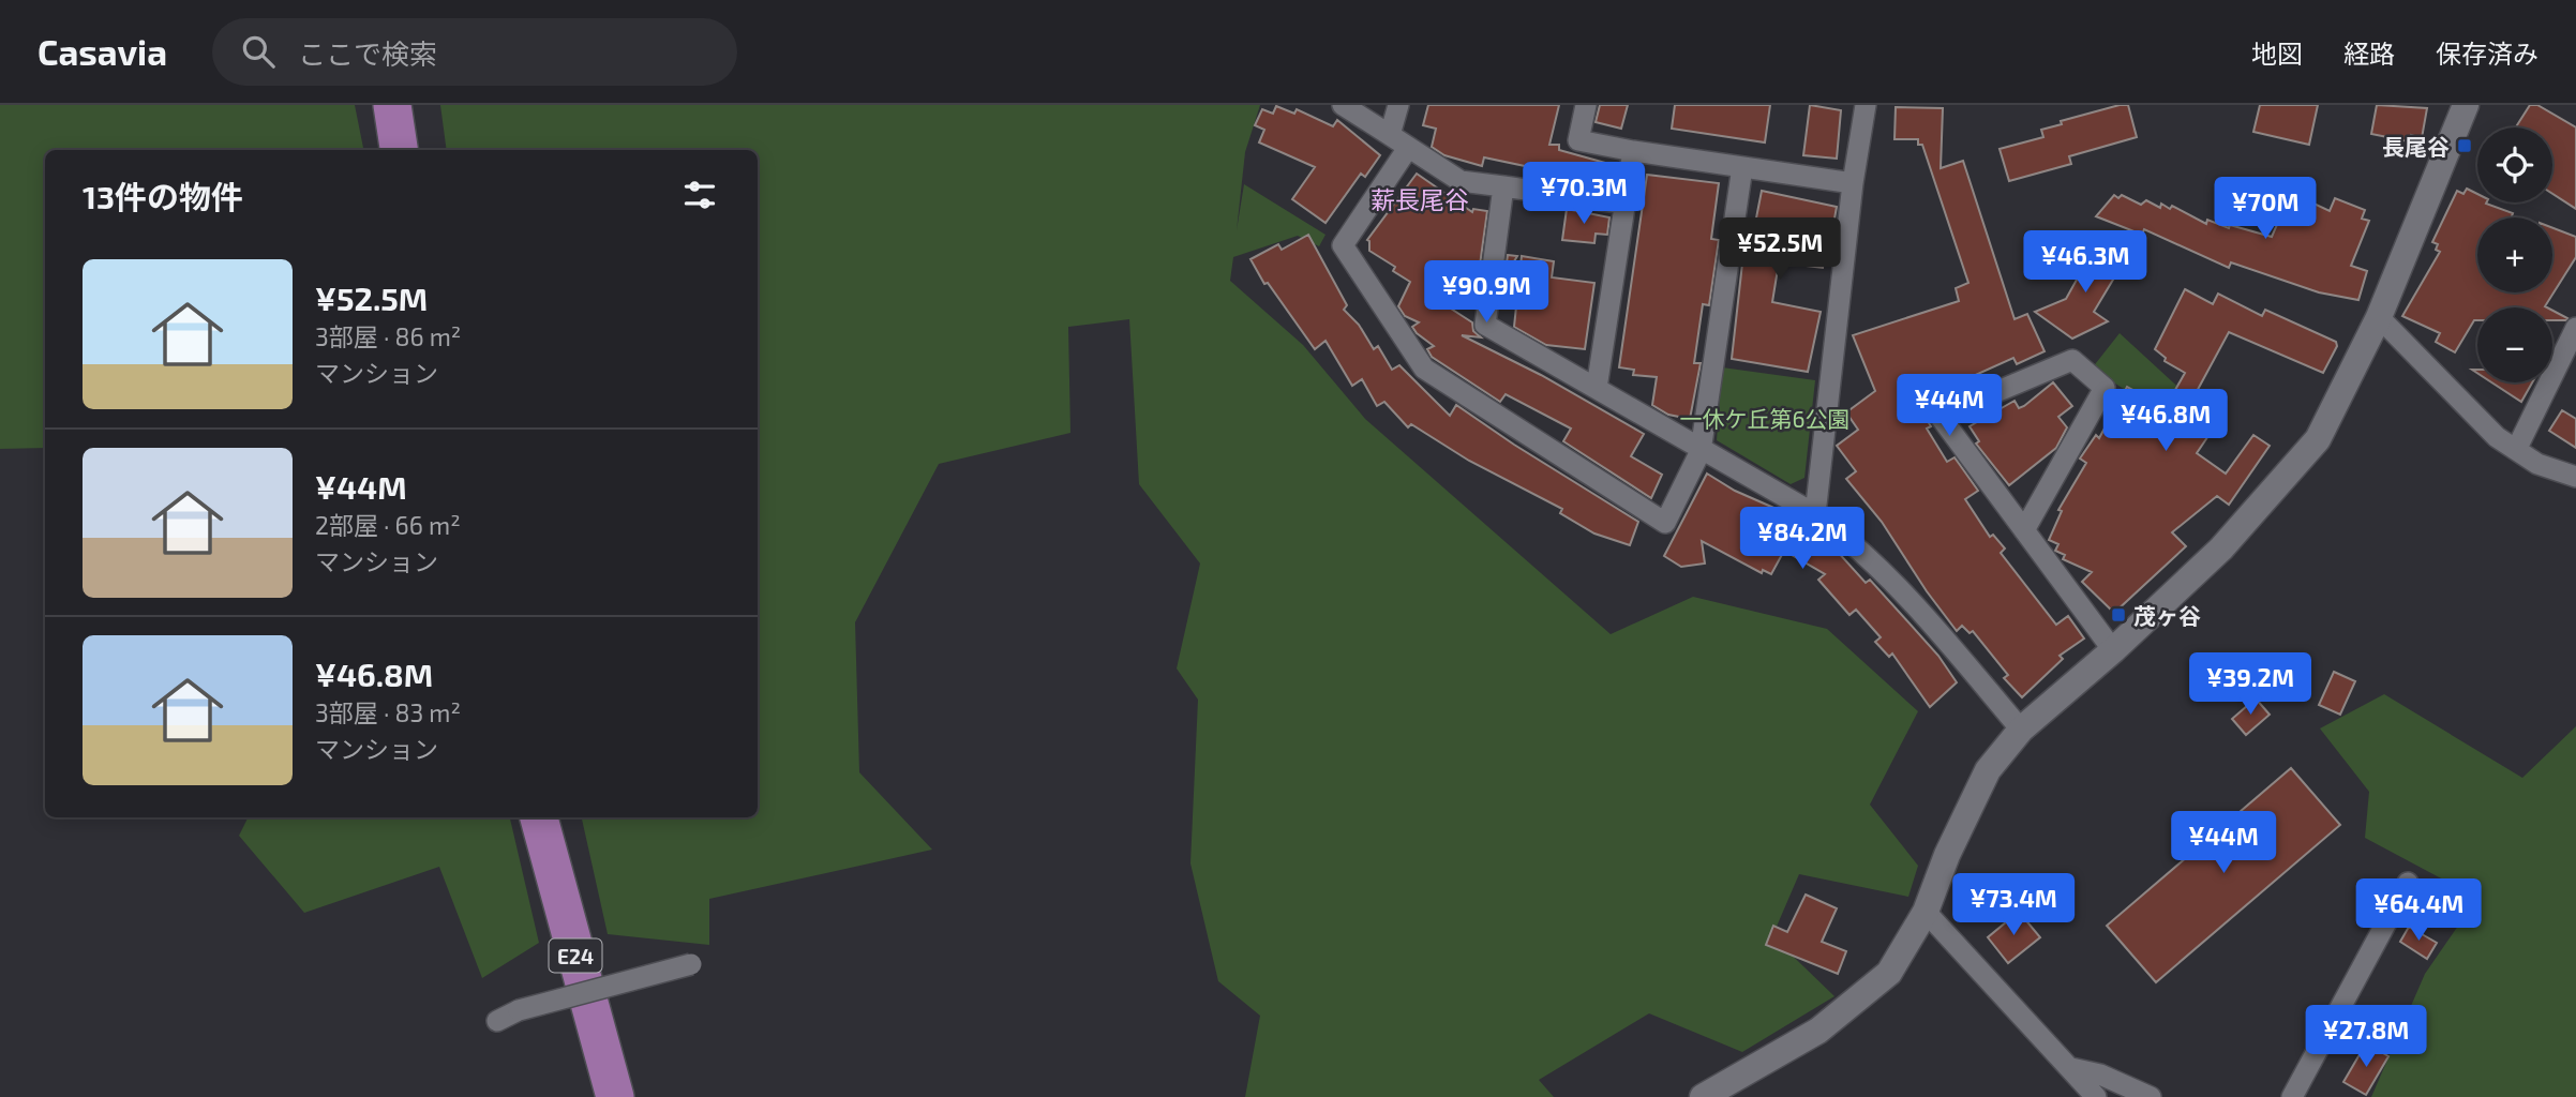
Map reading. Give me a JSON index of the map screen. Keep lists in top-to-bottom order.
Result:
{
  "streets": {
    "highway": ["E24"]
  },
  "districts": ["薪長尾谷"],
  "parks": ["一休ケ丘第6公園"],
  "places": {
    "transit": ["長尾谷", "茂ヶ谷"]
  },
  "page": {
    "header": "Casavia",
    "search": "ここで検索",
    "nav": ["地図", "経路", "保存済み"],
    "map_buttons": ["+", "−"],
    "heading": "13件の物件",
    "price": [
      "¥70.3M",
      "¥70M",
      "¥52.5M",
      "¥46.3M",
      "¥90.9M",
      "¥44M",
      "¥46.8M",
      "¥84.2M",
      "¥39.2M",
      "¥44M",
      "¥73.4M",
      "¥64.4M",
      "¥27.8M"
    ],
    "list": [
      {
        "name": "¥52.5M",
        "note": "3部屋 · 86 m² · マンション"
      },
      {
        "name": "¥44M",
        "note": "2部屋 · 66 m² · マンション"
      },
      {
        "name": "¥46.8M",
        "note": "3部屋 · 83 m² · マンション"
      }
    ]
  }
}
